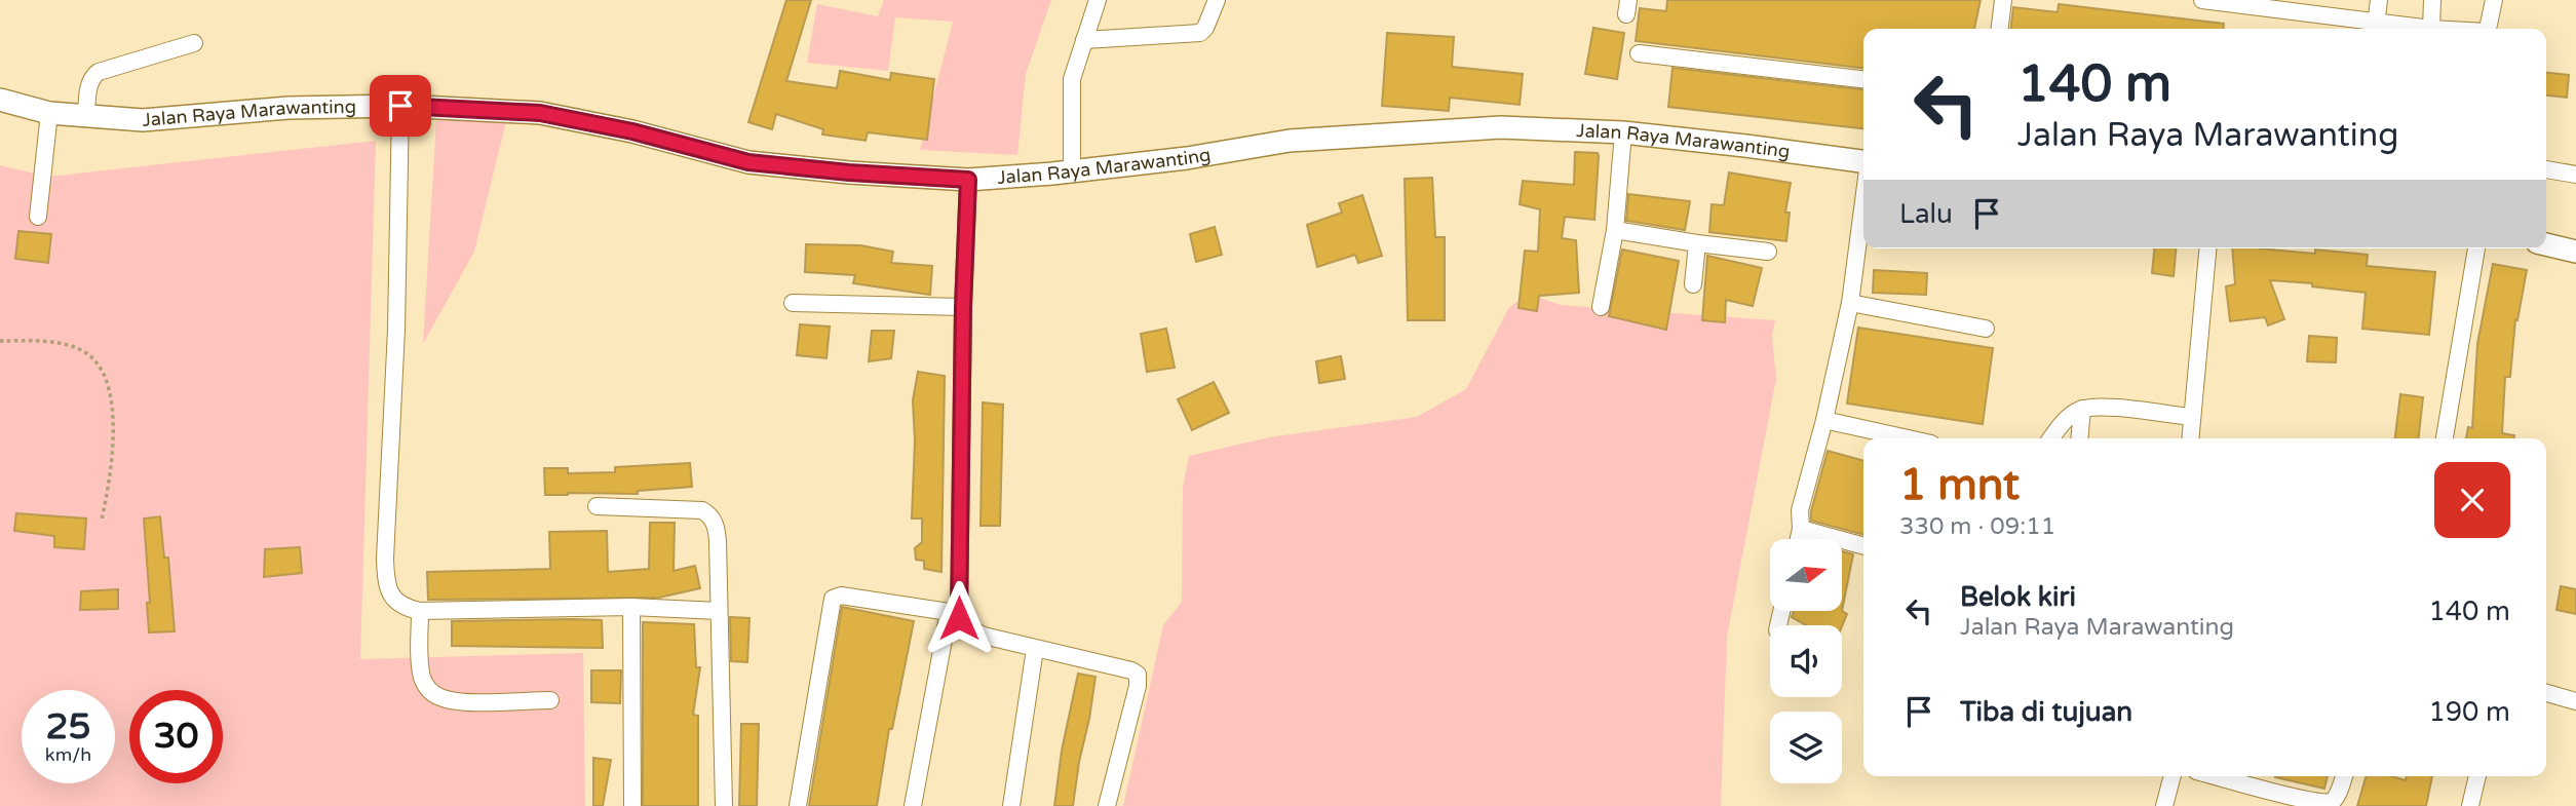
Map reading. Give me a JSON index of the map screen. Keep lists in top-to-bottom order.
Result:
{
  "streets": {
    "street": ["Jalan Raya Marawanting"]
  },
  "north": "right",
  "page": {
    "turn": ["140 m", "Jalan Raya Marawanting"],
    "then": "Lalu",
    "heading": ["1 mnt", "330 m · 09:11"],
    "list": [
      {
        "name": "Belok kiri",
        "note": "Jalan Raya Marawanting",
        "value": "140 m"
      },
      {
        "name": "Tiba di tujuan",
        "value": "190 m"
      }
    ],
    "speed": "25 km/h",
    "limit": "30"
  }
}
